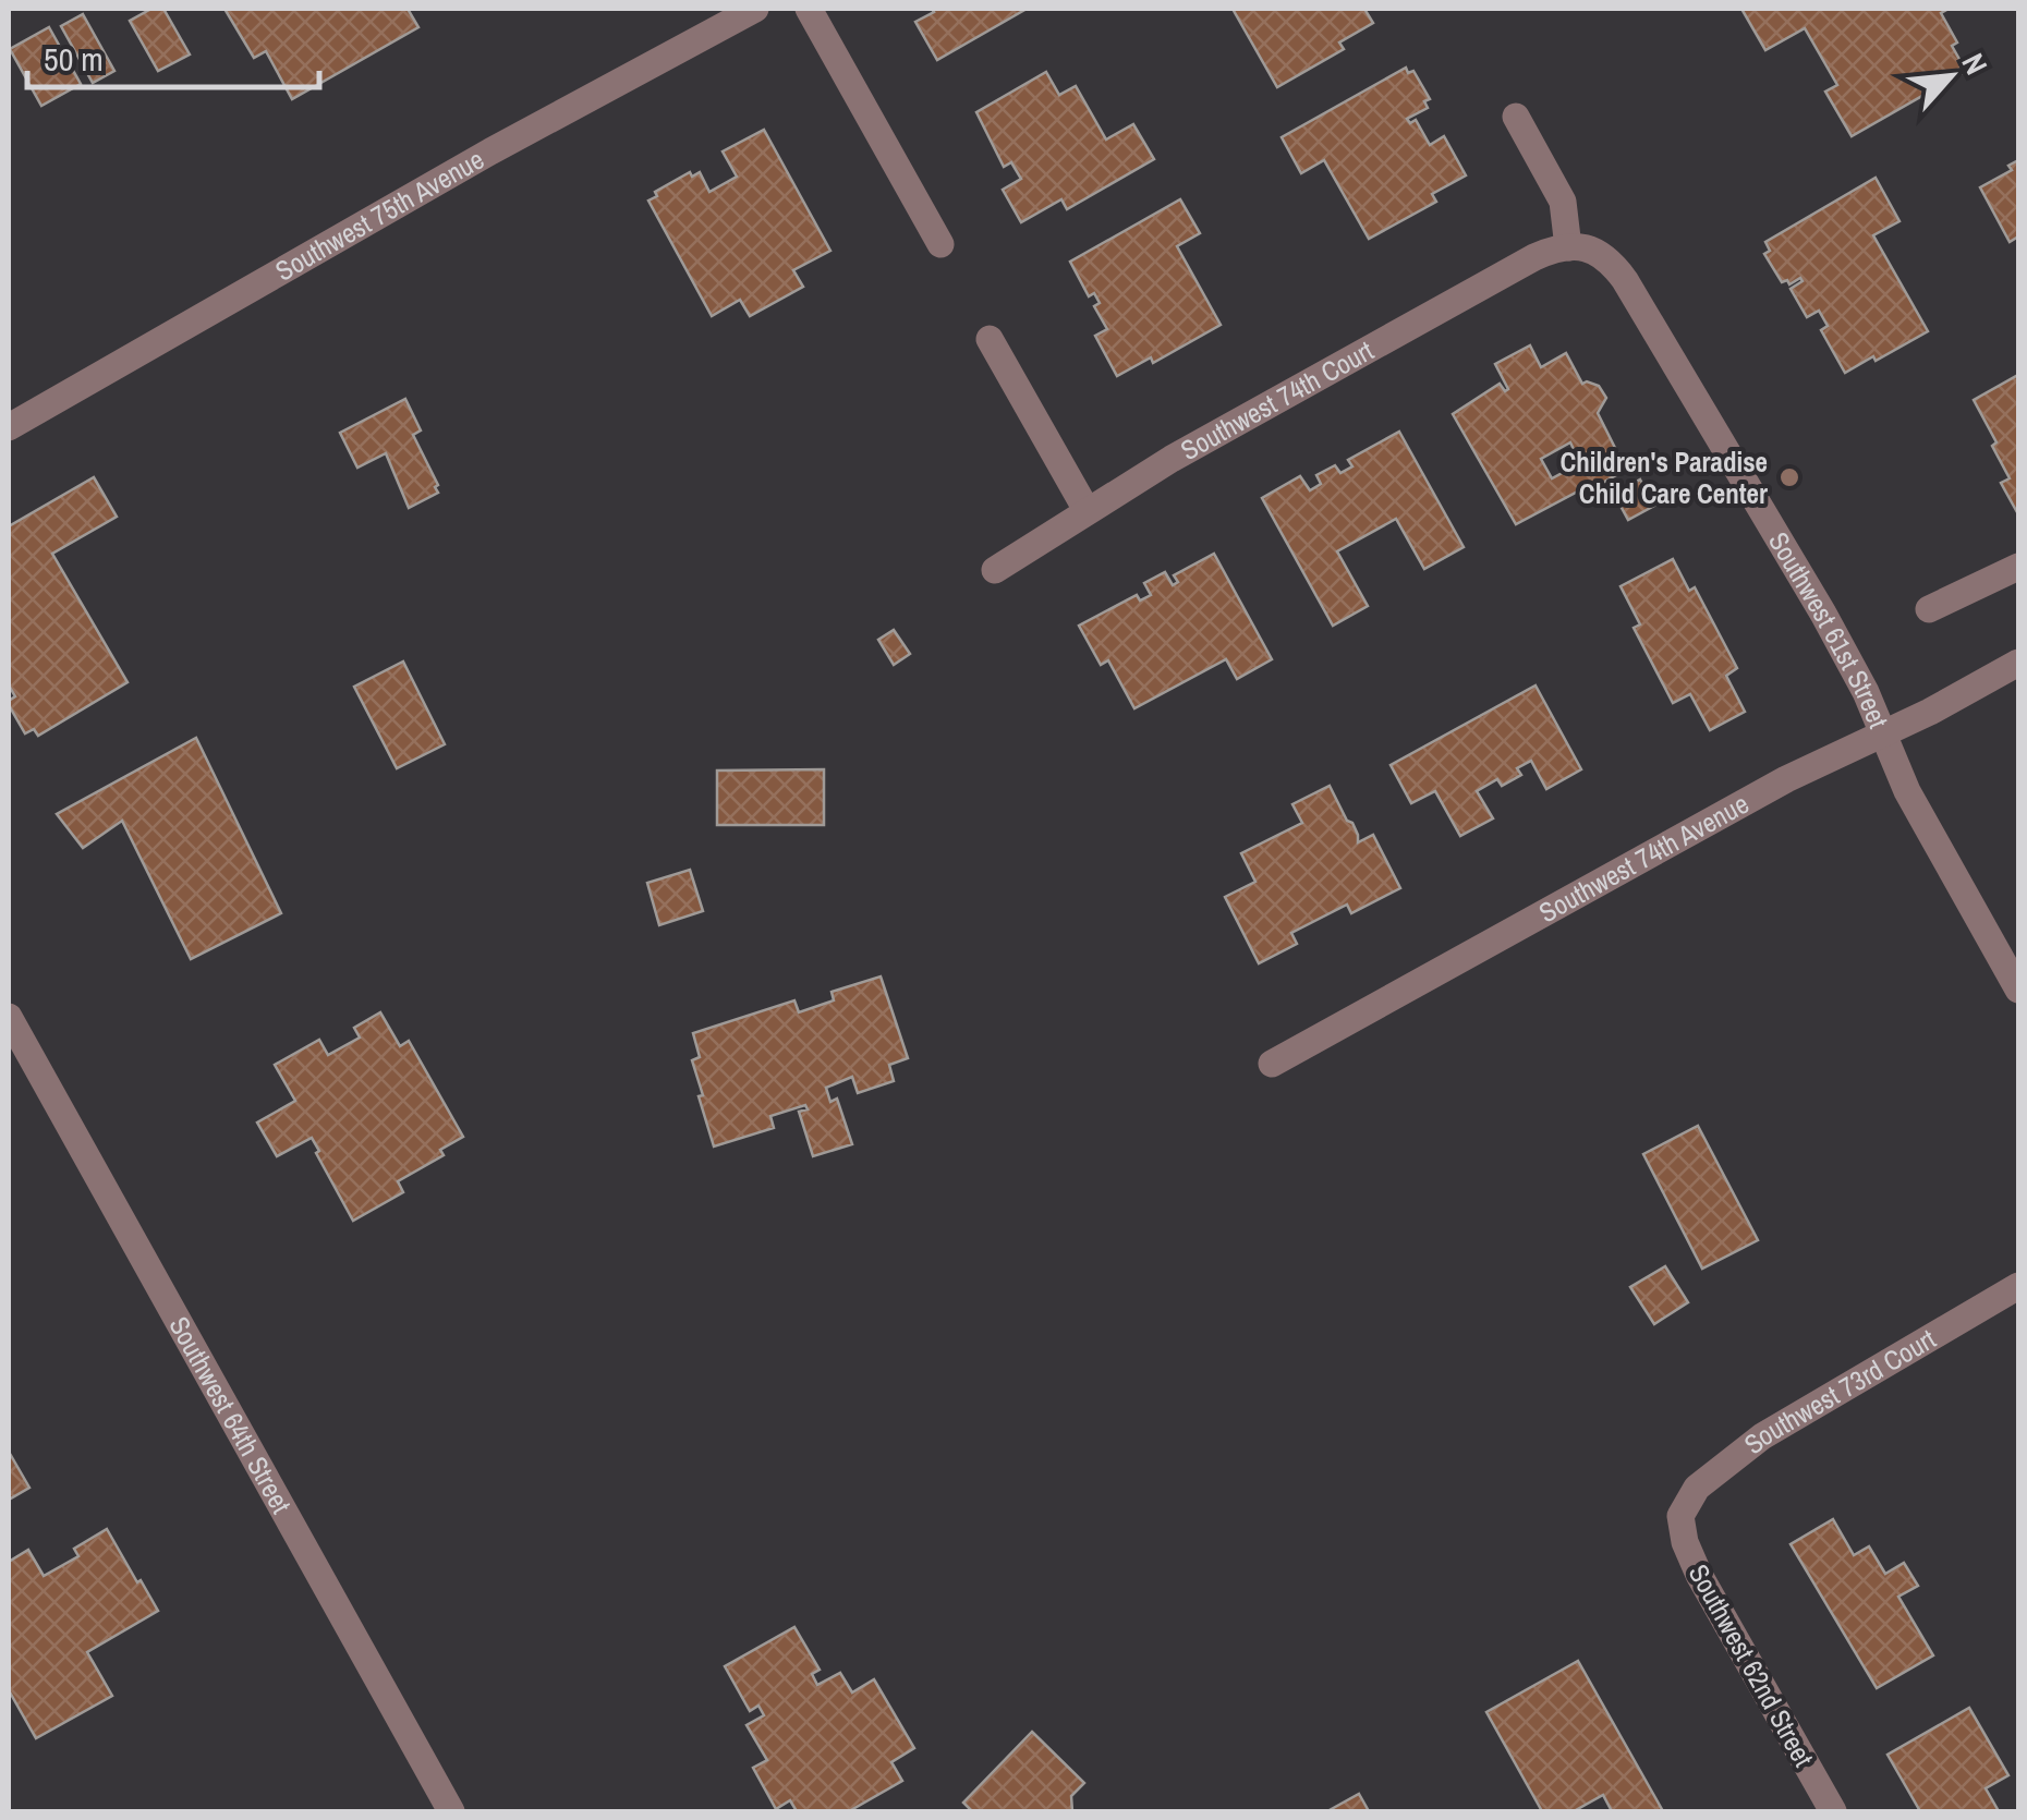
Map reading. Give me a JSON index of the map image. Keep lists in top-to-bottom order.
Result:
{
  "streets": {
    "street": [
      "Southwest 75th Avenue",
      "Southwest 74th Court",
      "Southwest 61st Street",
      "Southwest 74th Avenue",
      "Southwest 73rd Court",
      "Southwest 64th Street",
      "Southwest 62nd Street"
    ]
  },
  "crossings": [
    ["Southwest 74th Court", "Southwest 61st Street"],
    ["Southwest 61st Street", "Southwest 74th Avenue"],
    ["Southwest 73rd Court", "Southwest 62nd Street"]
  ],
  "places": ["Children's Paradise Child Care Center"],
  "scale_bar": "50 m",
  "north": "top right"
}
